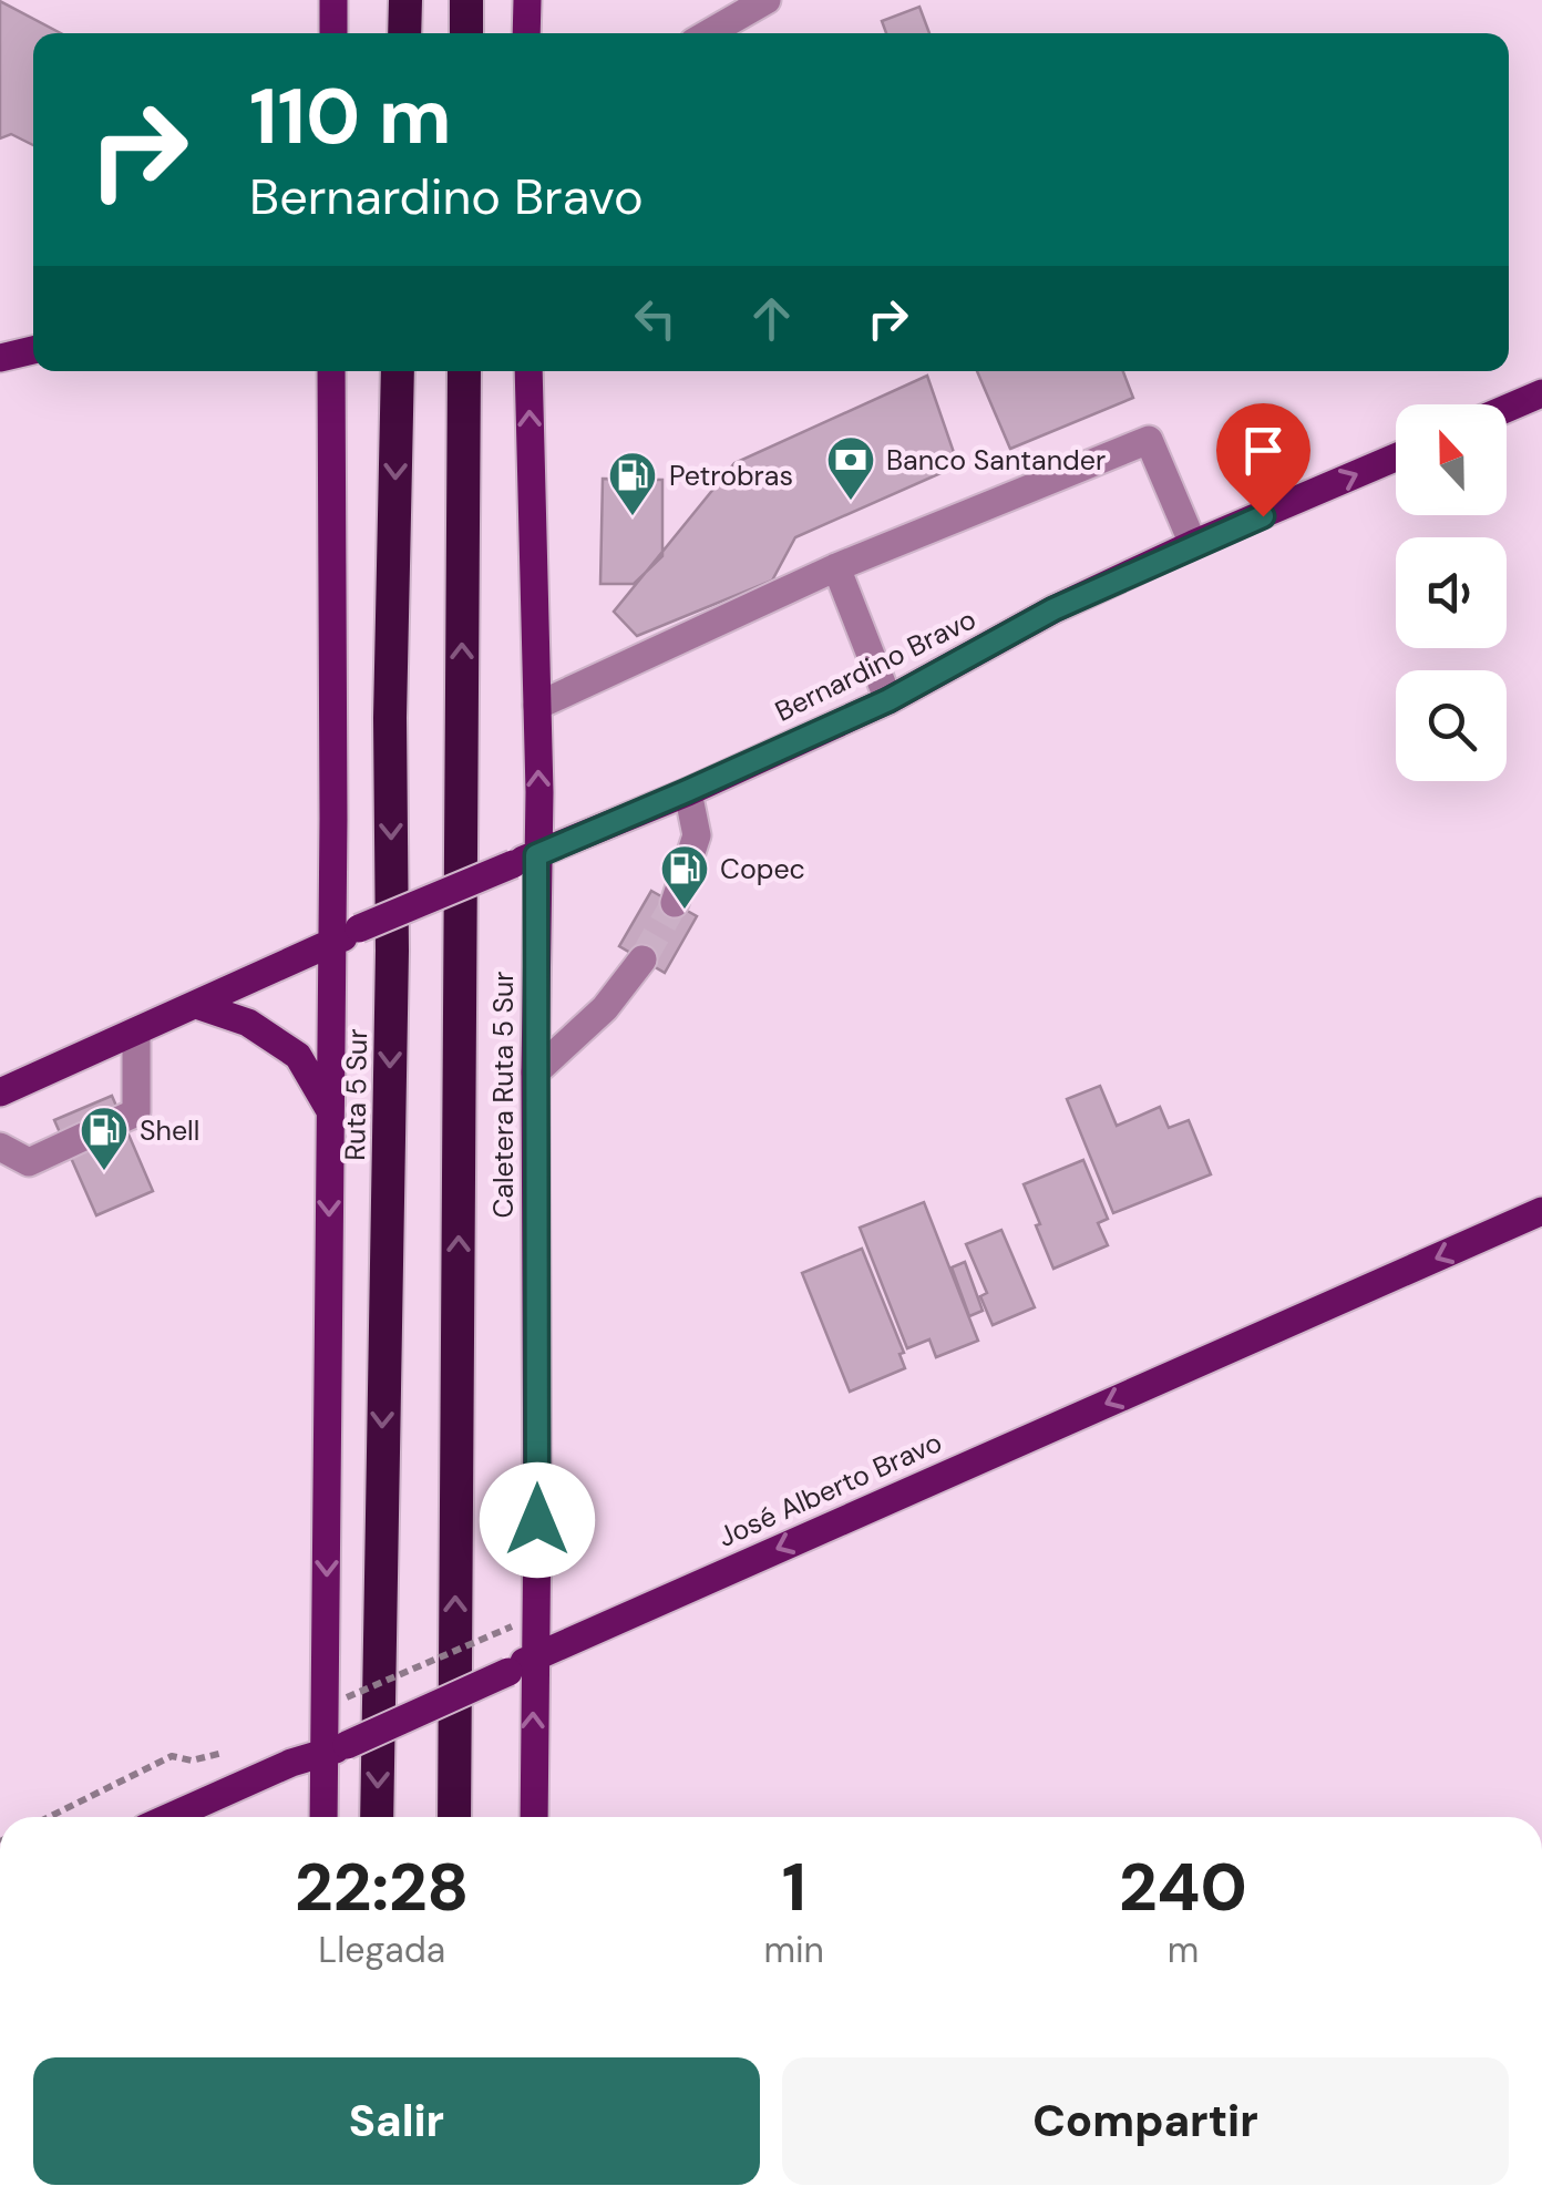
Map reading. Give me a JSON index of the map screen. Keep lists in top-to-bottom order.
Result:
{
  "streets": {
    "highway": ["Ruta 5 Sur"],
    "main road": ["Bernardino Bravo", "Caletera Ruta 5 Sur", "José Alberto Bravo"]
  },
  "crossings": [
    ["Bernardino Bravo", "Caletera Ruta 5 Sur"],
    ["Caletera Ruta 5 Sur", "José Alberto Bravo"]
  ],
  "one_way": ["José Alberto Bravo"],
  "places": {
    "bank": ["Banco Santander"],
    "fuel station": ["Petrobras", "Copec", "Shell"]
  },
  "north": "top",
  "page": {
    "turn": ["110 m", "Bernardino Bravo"],
    "eta": [
      "22:28",
      "Llegada",
      "1",
      "min",
      "240",
      "m"
    ],
    "buttons": ["Salir", "Compartir"]
  }
}
